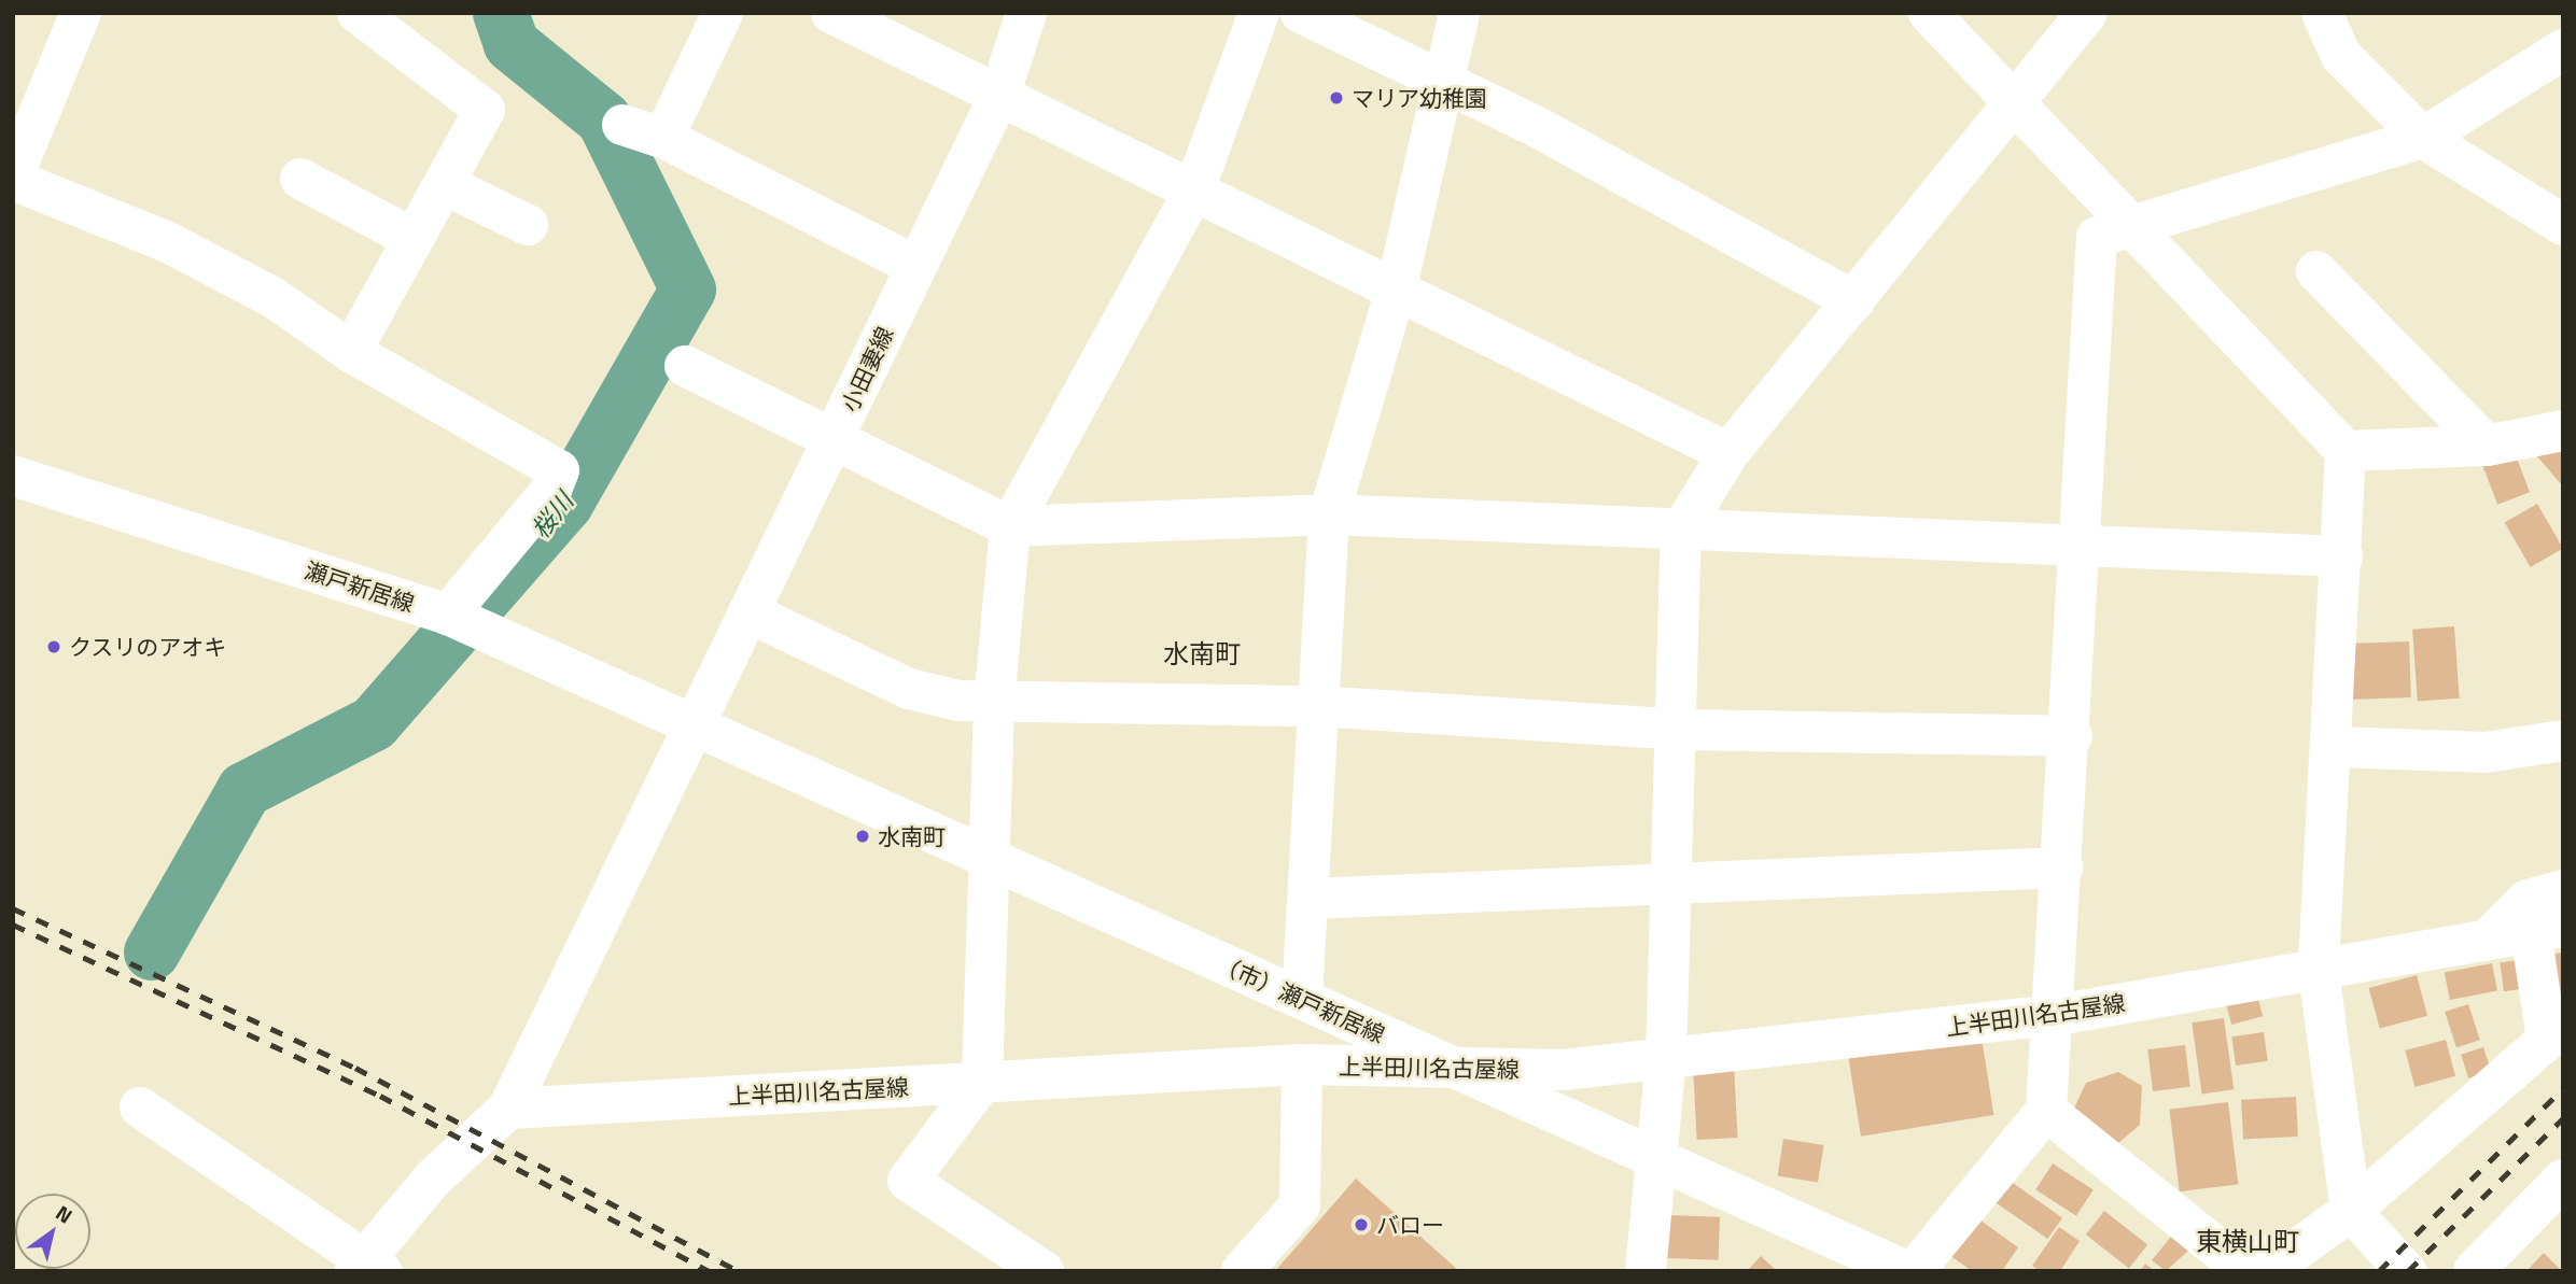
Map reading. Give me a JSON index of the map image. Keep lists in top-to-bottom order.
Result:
{
  "streets": {
    "street": [
      "小田妻線",
      "瀬戸新居線",
      "（市）瀬戸新居線",
      "上半田川名古屋線"
    ]
  },
  "crossings": [
    ["小田妻線", "瀬戸新居線"],
    ["小田妻線", "（市）瀬戸新居線"],
    ["小田妻線", "上半田川名古屋線"],
    ["瀬戸新居線", "（市）瀬戸新居線"],
    ["（市）瀬戸新居線", "上半田川名古屋線"]
  ],
  "districts": ["水南町", "東横山町"],
  "water": ["桜川"],
  "places": [
    "マリア幼稚園",
    "クスリのアオキ",
    "水南町",
    "バロー"
  ],
  "north": "top right"
}
